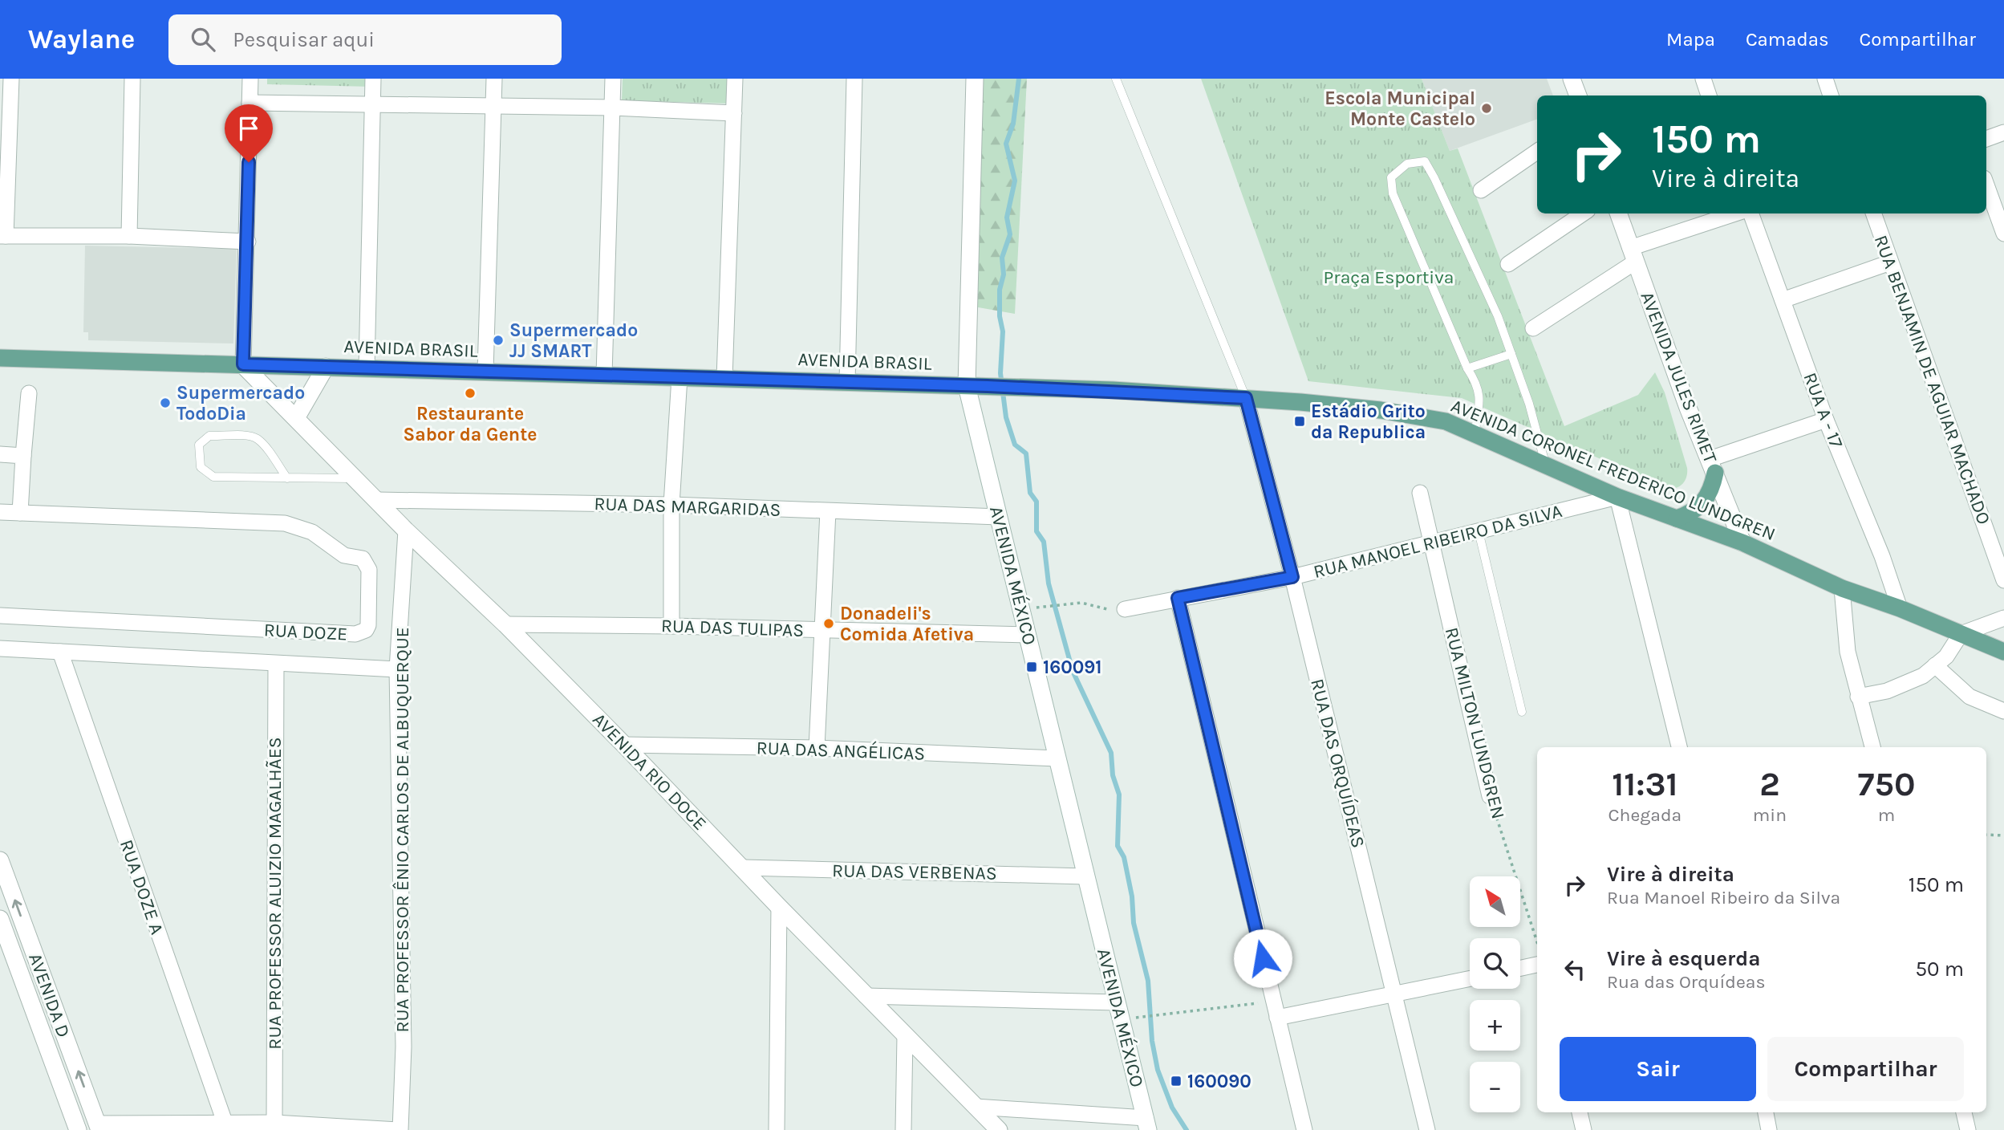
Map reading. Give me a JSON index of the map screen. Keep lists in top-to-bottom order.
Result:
{
  "streets": {
    "main road": ["AVENIDA BRASIL", "AVENIDA CORONEL FREDERICO LUNDGREN"],
    "street": [
      "AVENIDA JULES RIMET",
      "RUA BENJAMIN DE AGUIAR MACHADO",
      "RUA A - 17",
      "RUA DAS MARGARIDAS",
      "RUA MANOEL RIBEIRO DA SILVA",
      "AVENIDA MÉXICO",
      "RUA DAS TULIPAS",
      "RUA DOZE",
      "RUA MILTON LUNDGREN",
      "RUA DAS ANGÉLICAS",
      "RUA DAS ORQUÍDEAS",
      "AVENIDA RIO DOCE",
      "RUA PROFESSOR ÊNIO CARLOS DE ALBUQUERQUE",
      "RUA DAS VERBENAS",
      "RUA DOZE A",
      "RUA PROFESSOR ALUIZIO MAGALHÃES",
      "AVENIDA D"
    ]
  },
  "crossings": [
    ["AVENIDA BRASIL", "AVENIDA CORONEL FREDERICO LUNDGREN"],
    ["AVENIDA BRASIL", "AVENIDA MÉXICO"],
    ["AVENIDA BRASIL", "AVENIDA RIO DOCE"],
    ["AVENIDA JULES RIMET", "AVENIDA CORONEL FREDERICO LUNDGREN"],
    ["RUA A - 17", "AVENIDA CORONEL FREDERICO LUNDGREN"],
    ["AVENIDA CORONEL FREDERICO LUNDGREN", "RUA MANOEL RIBEIRO DA SILVA"],
    ["AVENIDA CORONEL FREDERICO LUNDGREN", "RUA DAS ORQUÍDEAS"],
    ["RUA DAS MARGARIDAS", "AVENIDA MÉXICO"],
    ["RUA DAS MARGARIDAS", "AVENIDA RIO DOCE"],
    ["RUA MANOEL RIBEIRO DA SILVA", "RUA MILTON LUNDGREN"],
    ["RUA MANOEL RIBEIRO DA SILVA", "RUA DAS ORQUÍDEAS"],
    ["AVENIDA MÉXICO", "RUA DAS TULIPAS"],
    ["AVENIDA MÉXICO", "RUA DAS ANGÉLICAS"],
    ["AVENIDA MÉXICO", "RUA DAS VERBENAS"],
    ["RUA DAS TULIPAS", "AVENIDA RIO DOCE"],
    ["RUA DOZE", "RUA PROFESSOR ÊNIO CARLOS DE ALBUQUERQUE"],
    ["RUA DOZE", "RUA DOZE A"],
    ["RUA DOZE", "RUA PROFESSOR ALUIZIO MAGALHÃES"],
    ["RUA DAS ANGÉLICAS", "AVENIDA RIO DOCE"],
    ["AVENIDA RIO DOCE", "RUA PROFESSOR ÊNIO CARLOS DE ALBUQUERQUE"],
    ["AVENIDA RIO DOCE", "RUA DAS VERBENAS"]
  ],
  "parks": ["Praça Esportiva"],
  "places": {
    "other": [
      "Escola Municipal Monte Castelo",
      "Supermercado JJ SMART",
      "Restaurante Sabor da Gente",
      "Supermercado TodoDia",
      "Donadeli's Comida Afetiva"
    ],
    "transit": ["Estádio Grito da Republica", "160091", "160090"]
  },
  "north": "top left",
  "page": {
    "header": "Waylane",
    "search": "Pesquisar aqui",
    "nav": ["Mapa", "Camadas", "Compartilhar"],
    "turn": ["150 m", "Vire à direita"],
    "eta": [
      "11:31",
      "Chegada",
      "2",
      "min",
      "750",
      "m"
    ],
    "list": [
      {
        "name": "Vire à direita",
        "note": "Rua Manoel Ribeiro da Silva",
        "value": "150 m"
      },
      {
        "name": "Vire à esquerda",
        "note": "Rua das Orquídeas",
        "value": "50 m"
      }
    ],
    "map_buttons": ["+", "−"],
    "buttons": ["Sair", "Compartilhar"]
  }
}
